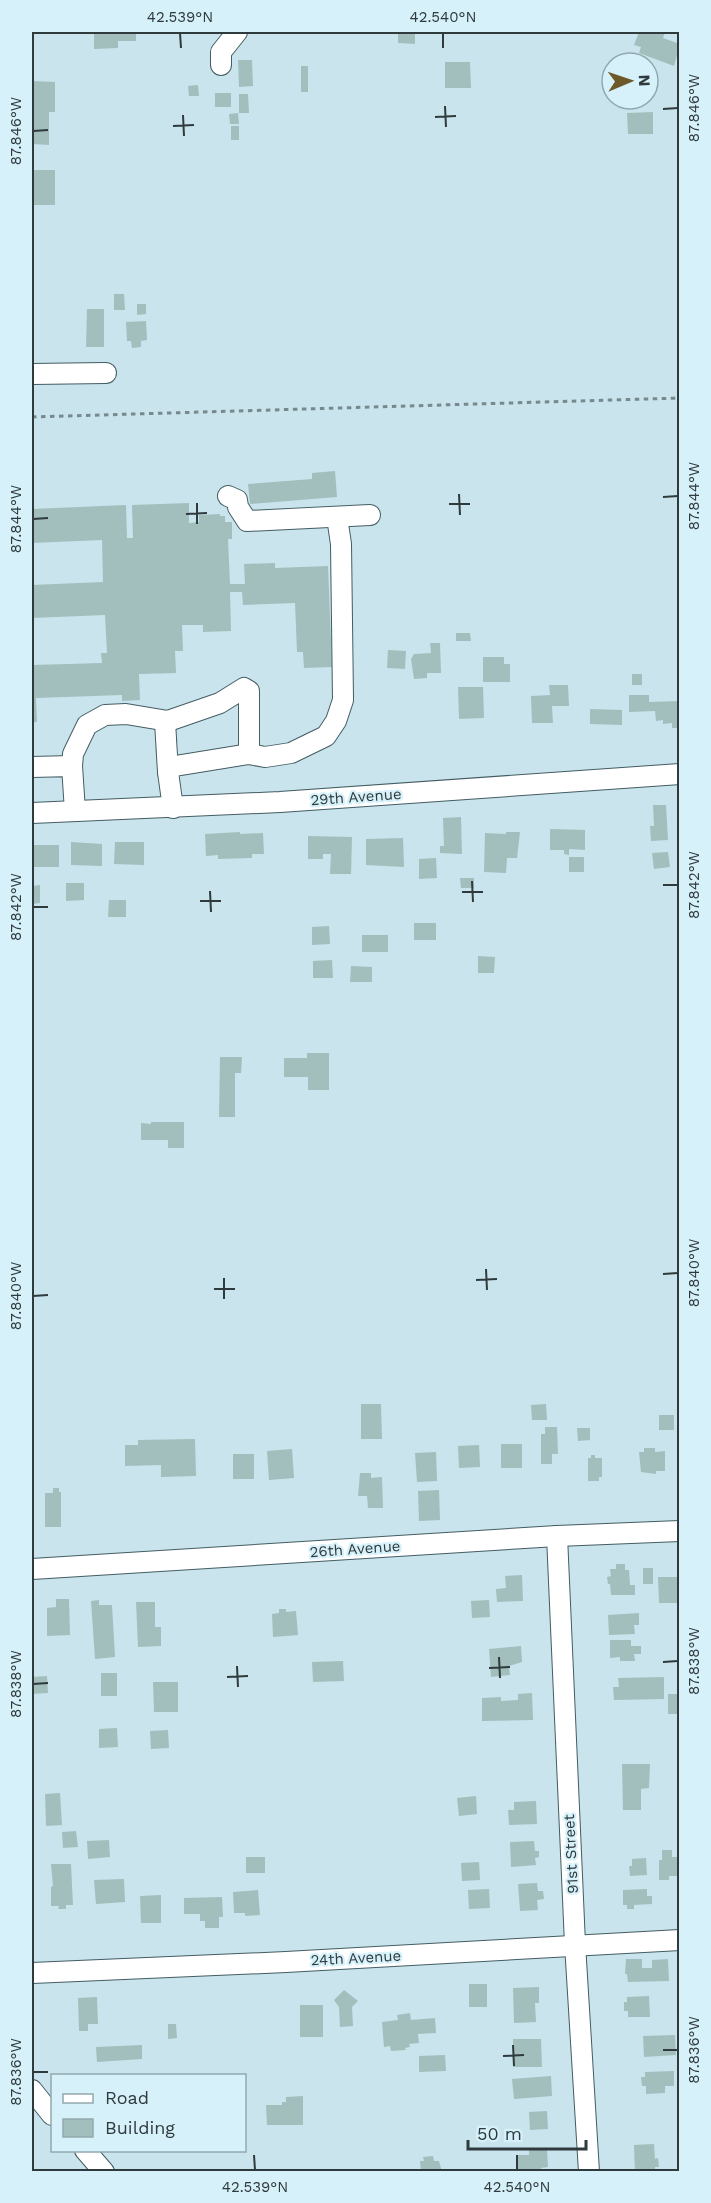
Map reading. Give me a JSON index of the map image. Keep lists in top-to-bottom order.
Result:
{
  "streets": {
    "street": [
      "29th Avenue",
      "26th Avenue",
      "91st Street",
      "24th Avenue"
    ]
  },
  "crossings": [
    ["26th Avenue", "91st Street"],
    ["91st Street", "24th Avenue"]
  ],
  "legend": ["Road", "Building"],
  "scale_bar": "50 m",
  "north": "right",
  "coordinates": [
    "42.539°N",
    "42.540°N",
    "87.846°W",
    "87.844°W",
    "87.842°W",
    "87.840°W",
    "87.838°W",
    "87.836°W"
  ]
}
